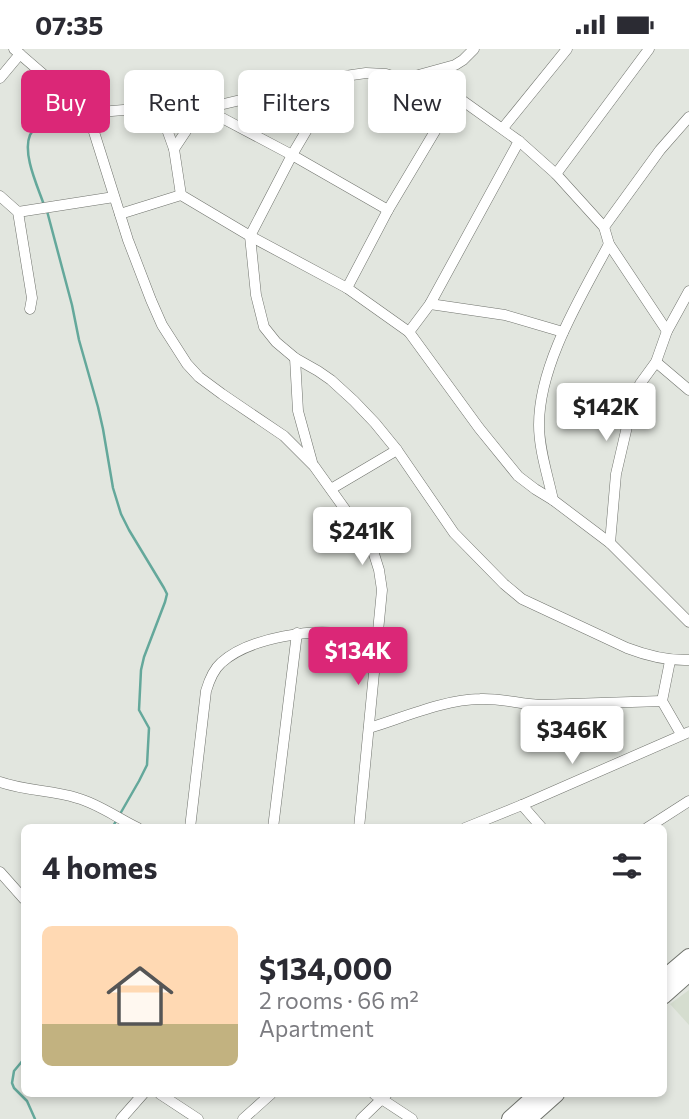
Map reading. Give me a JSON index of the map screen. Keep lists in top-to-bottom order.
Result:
{
  "page": {
    "status": "07:35",
    "chip": [
      "Buy",
      "Rent",
      "Filters",
      "New"
    ],
    "price": [
      "$142K",
      "$241K",
      "$134K",
      "$346K"
    ],
    "heading": "4 homes",
    "list": [
      {
        "name": "$134,000",
        "note": "2 rooms · 66 m² · Apartment"
      }
    ]
  }
}
